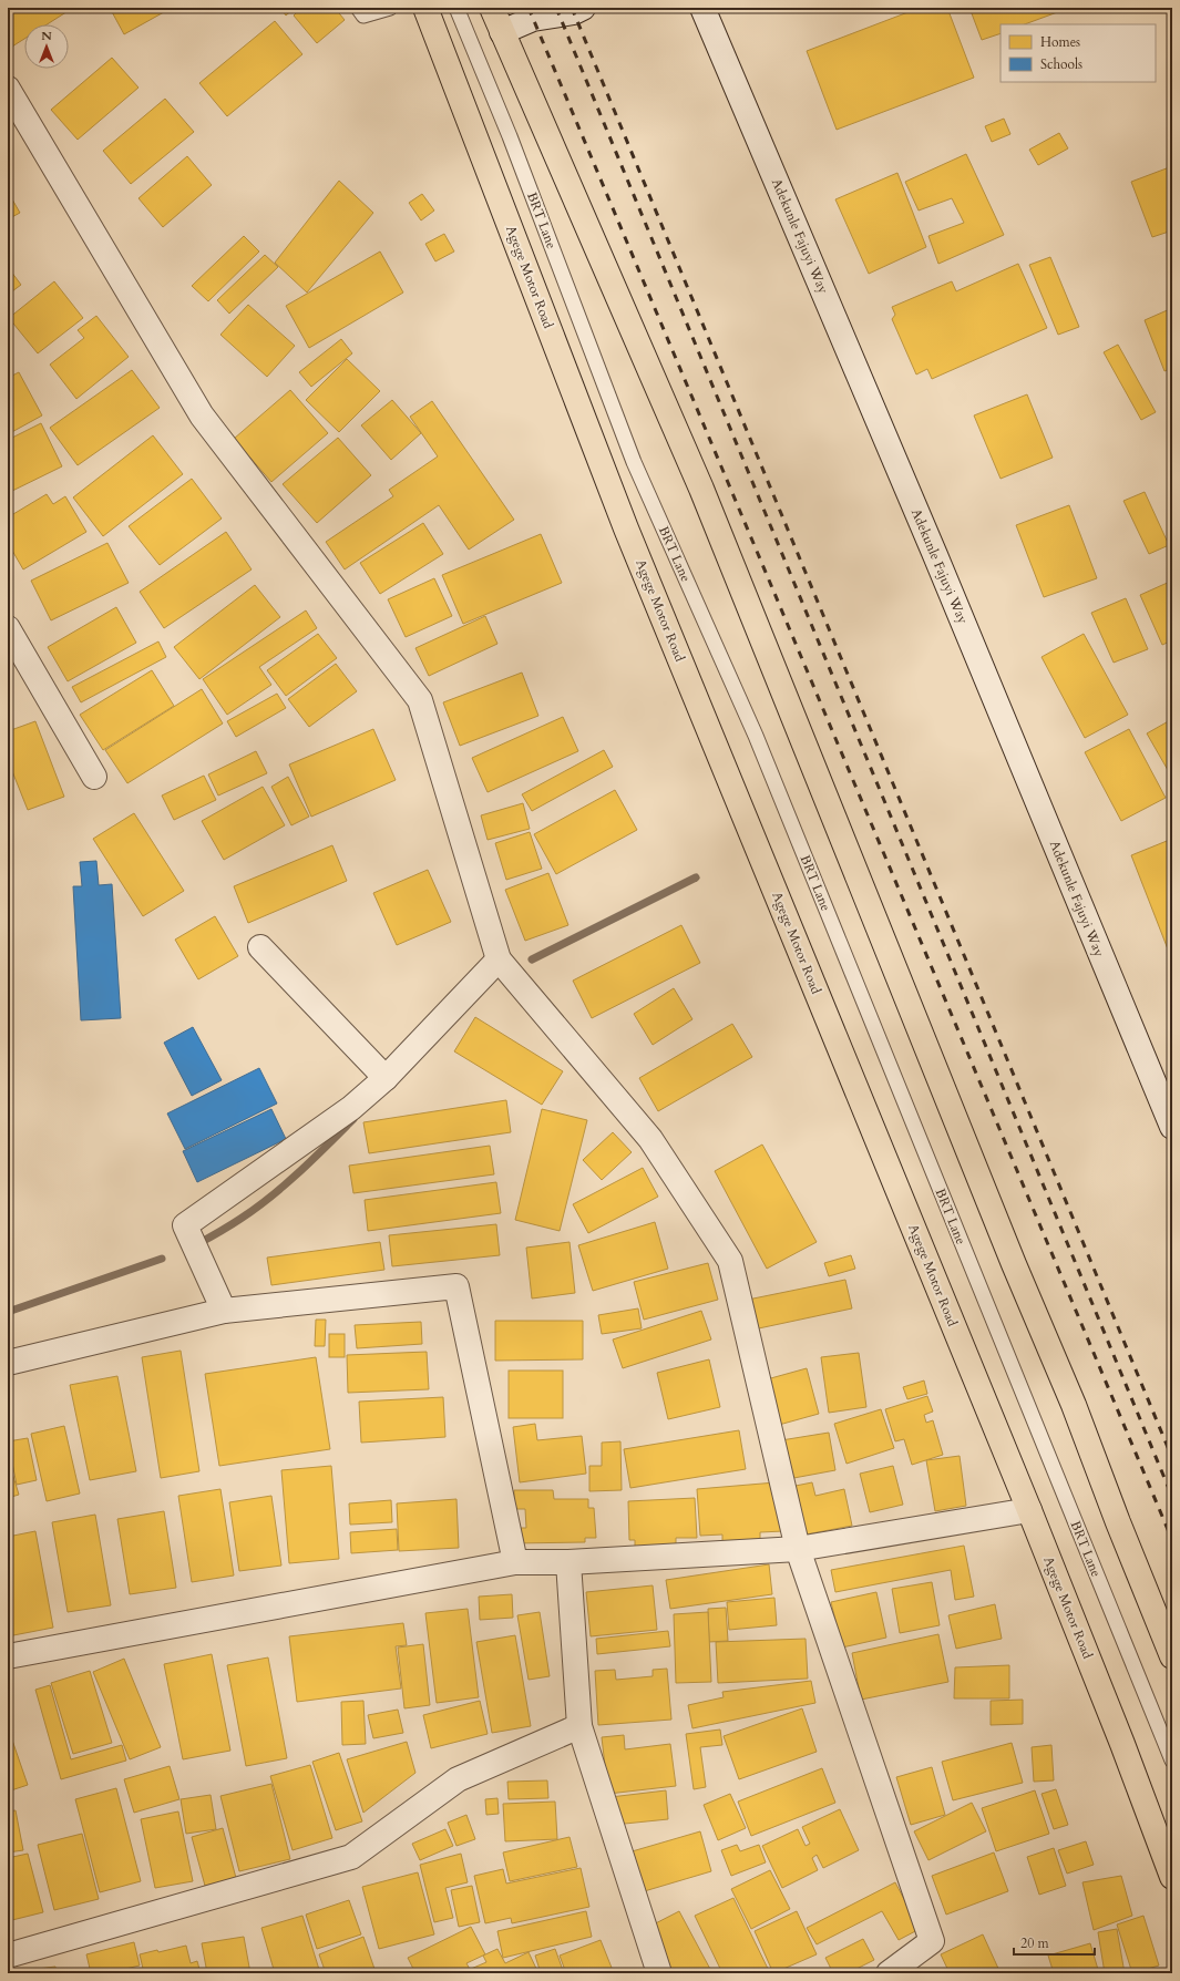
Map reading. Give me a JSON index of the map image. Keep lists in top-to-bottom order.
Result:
{
  "streets": {
    "highway": ["Agege Motor Road"],
    "street": ["Adekunle Fajuyi Way"],
    "lane": ["BRT Lane"]
  },
  "legend": ["Homes", "Schools"],
  "scale_bar": "20 m",
  "north": "top"
}
